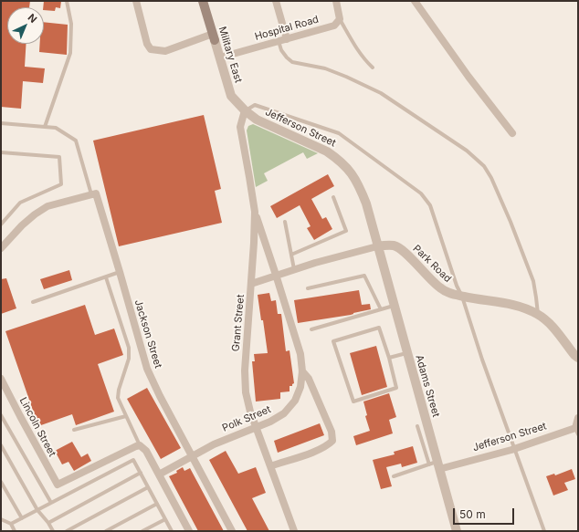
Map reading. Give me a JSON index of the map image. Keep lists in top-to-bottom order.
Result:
{
  "streets": {
    "main road": ["Military East"],
    "street": [
      "Hospital Road",
      "Jefferson Street",
      "Park Road",
      "Grant Street",
      "Jackson Street",
      "Adams Street",
      "Polk Street",
      "Lincoln Street"
    ]
  },
  "crossings": [
    ["Hospital Road", "Military East"],
    ["Military East", "Jefferson Street"],
    ["Military East", "Grant Street"],
    ["Jefferson Street", "Park Road"],
    ["Jefferson Street", "Grant Street"],
    ["Jefferson Street", "Adams Street"],
    ["Park Road", "Grant Street"],
    ["Park Road", "Adams Street"],
    ["Park Road", "Polk Street"],
    ["Grant Street", "Polk Street"],
    ["Jackson Street", "Polk Street"]
  ],
  "scale_bar": "50 m",
  "north": "top right"
}
